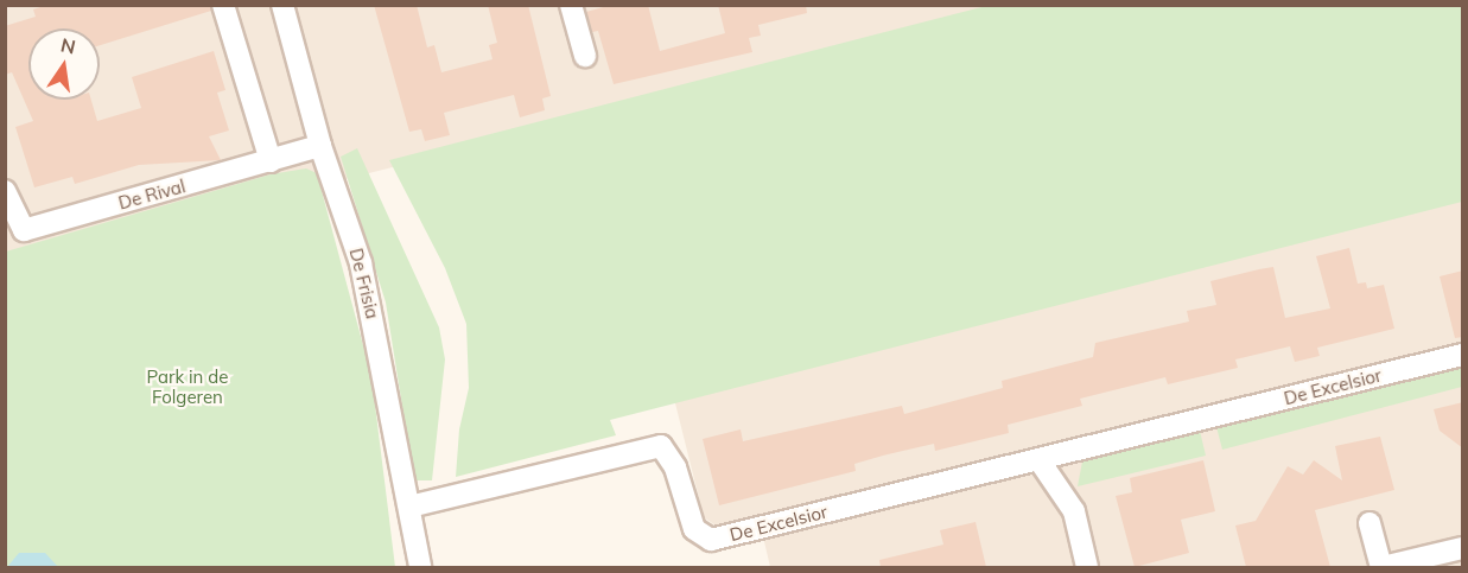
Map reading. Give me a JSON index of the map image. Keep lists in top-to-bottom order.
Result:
{
  "streets": {
    "street": ["De Rival", "De Frisia", "De Excelsior"]
  },
  "crossings": [
    ["De Rival", "De Frisia"],
    ["De Frisia", "De Excelsior"]
  ],
  "parks": ["Park in de Folgeren"],
  "north": "top"
}
